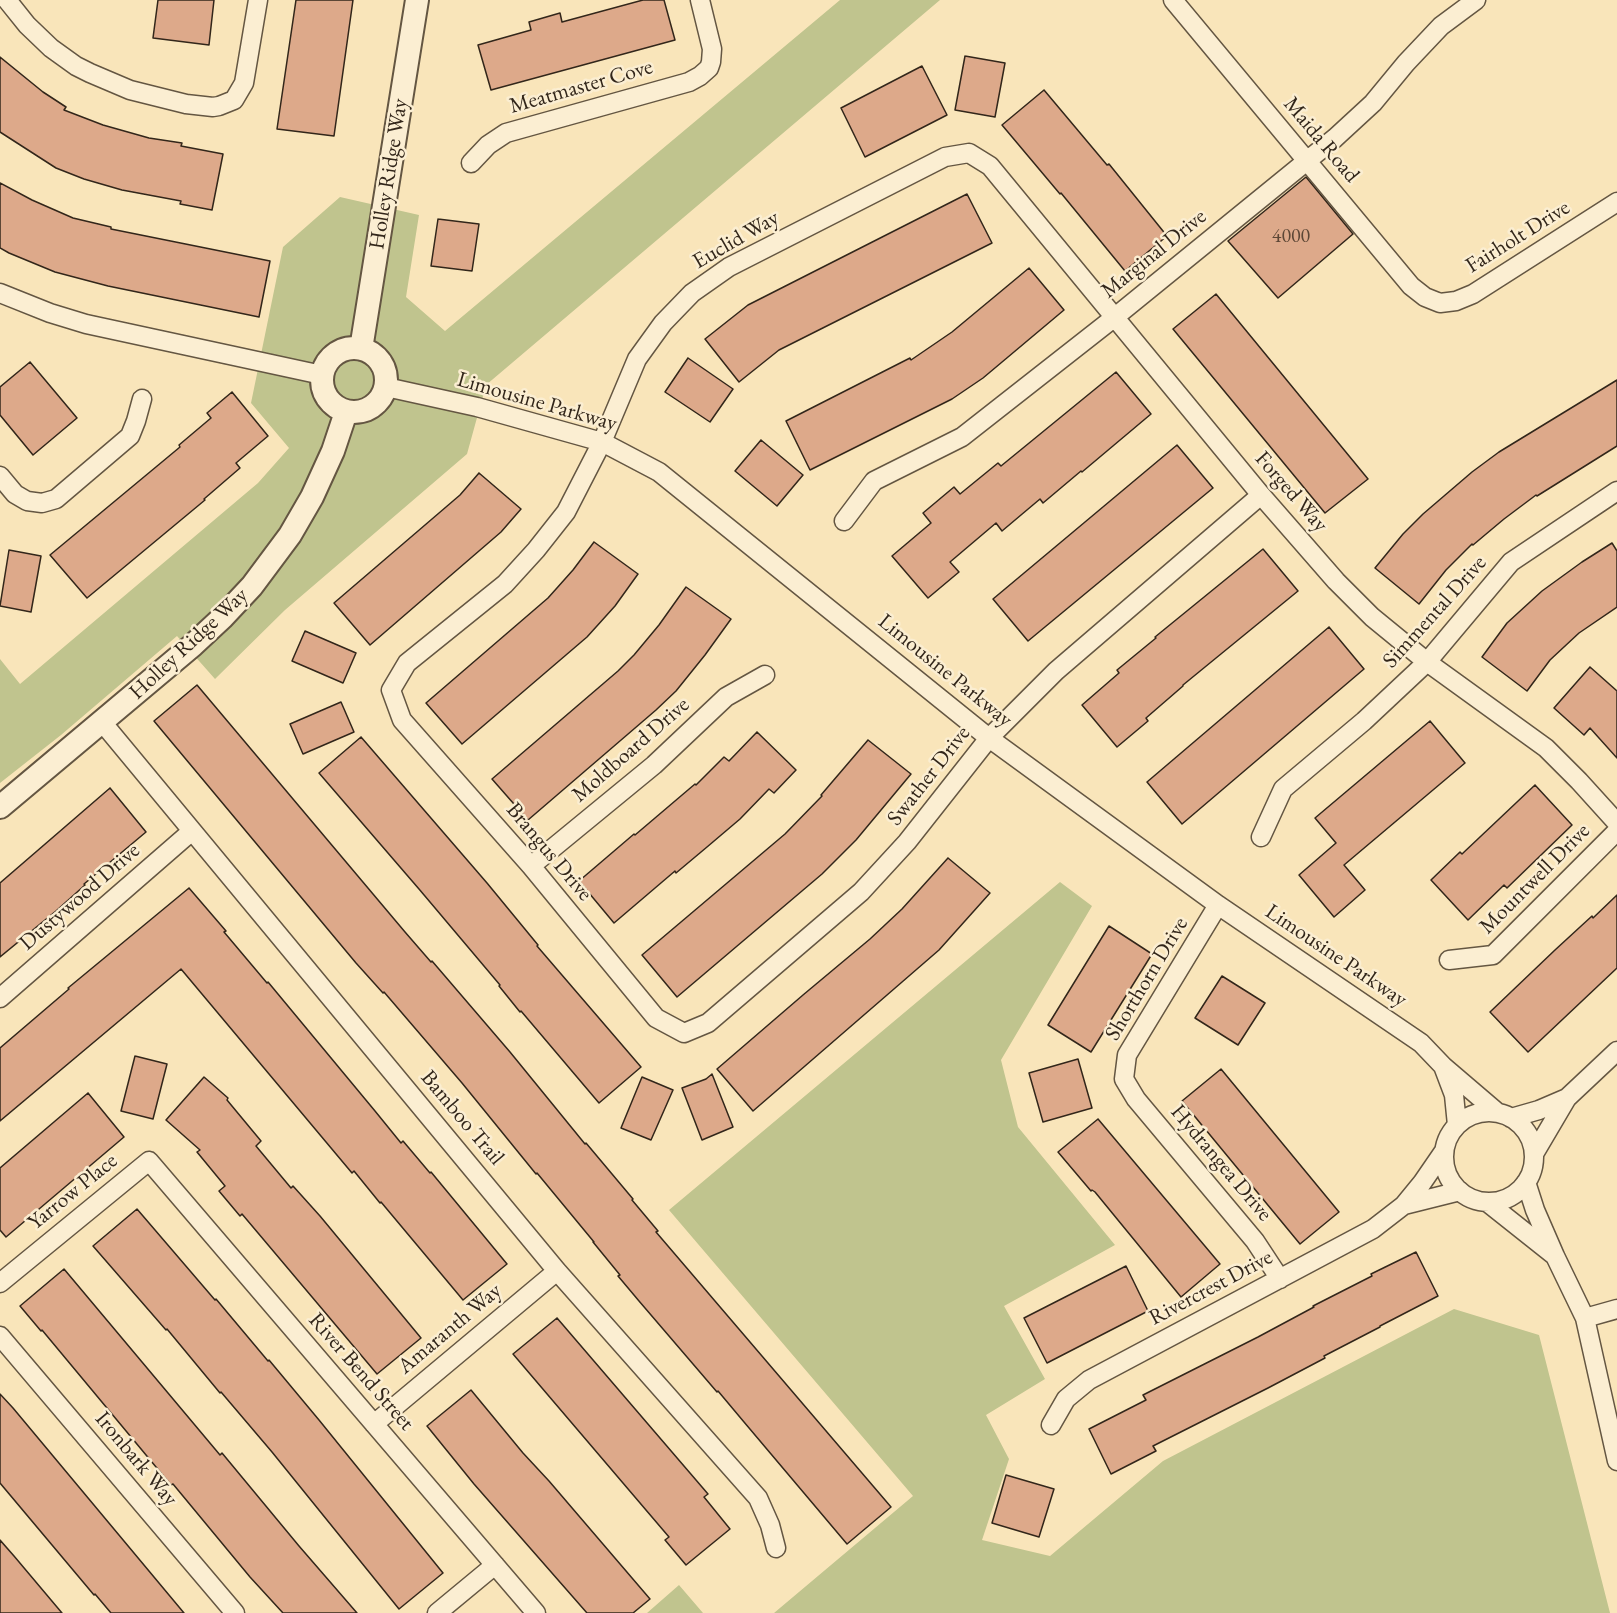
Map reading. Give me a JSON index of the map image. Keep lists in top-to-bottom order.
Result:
{
  "streets": {
    "street": [
      "Meatmaster Cove",
      "Maida Road",
      "Holley Ridge Way",
      "Fairholt Drive",
      "Euclid Way",
      "Marginal Drive",
      "Limousine Parkway",
      "Forged Way",
      "Simmental Drive",
      "Moldboard Drive",
      "Swather Drive",
      "Brangus Drive",
      "Mountwell Drive",
      "Dustywood Drive",
      "Shorthorn Drive",
      "Bamboo Trail",
      "Hydrangea Drive",
      "Yarrow Place",
      "Rivercrest Drive",
      "Amaranth Way",
      "River Bend Street",
      "Ironbark Way"
    ]
  },
  "crossings": [
    ["Maida Road", "Fairholt Drive"],
    ["Maida Road", "Marginal Drive"],
    ["Holley Ridge Way", "Limousine Parkway"],
    ["Holley Ridge Way", "Bamboo Trail"],
    ["Euclid Way", "Limousine Parkway"],
    ["Euclid Way", "Forged Way"],
    ["Euclid Way", "Brangus Drive"],
    ["Marginal Drive", "Forged Way"],
    ["Limousine Parkway", "Swather Drive"],
    ["Limousine Parkway", "Shorthorn Drive"],
    ["Limousine Parkway", "Rivercrest Drive"],
    ["Forged Way", "Simmental Drive"],
    ["Forged Way", "Swather Drive"],
    ["Moldboard Drive", "Brangus Drive"],
    ["Swather Drive", "Brangus Drive"],
    ["Dustywood Drive", "Bamboo Trail"],
    ["Shorthorn Drive", "Hydrangea Drive"],
    ["Bamboo Trail", "Amaranth Way"],
    ["Hydrangea Drive", "Rivercrest Drive"],
    ["Yarrow Place", "River Bend Street"],
    ["Amaranth Way", "River Bend Street"]
  ],
  "house_numbers": ["4000"]
}
